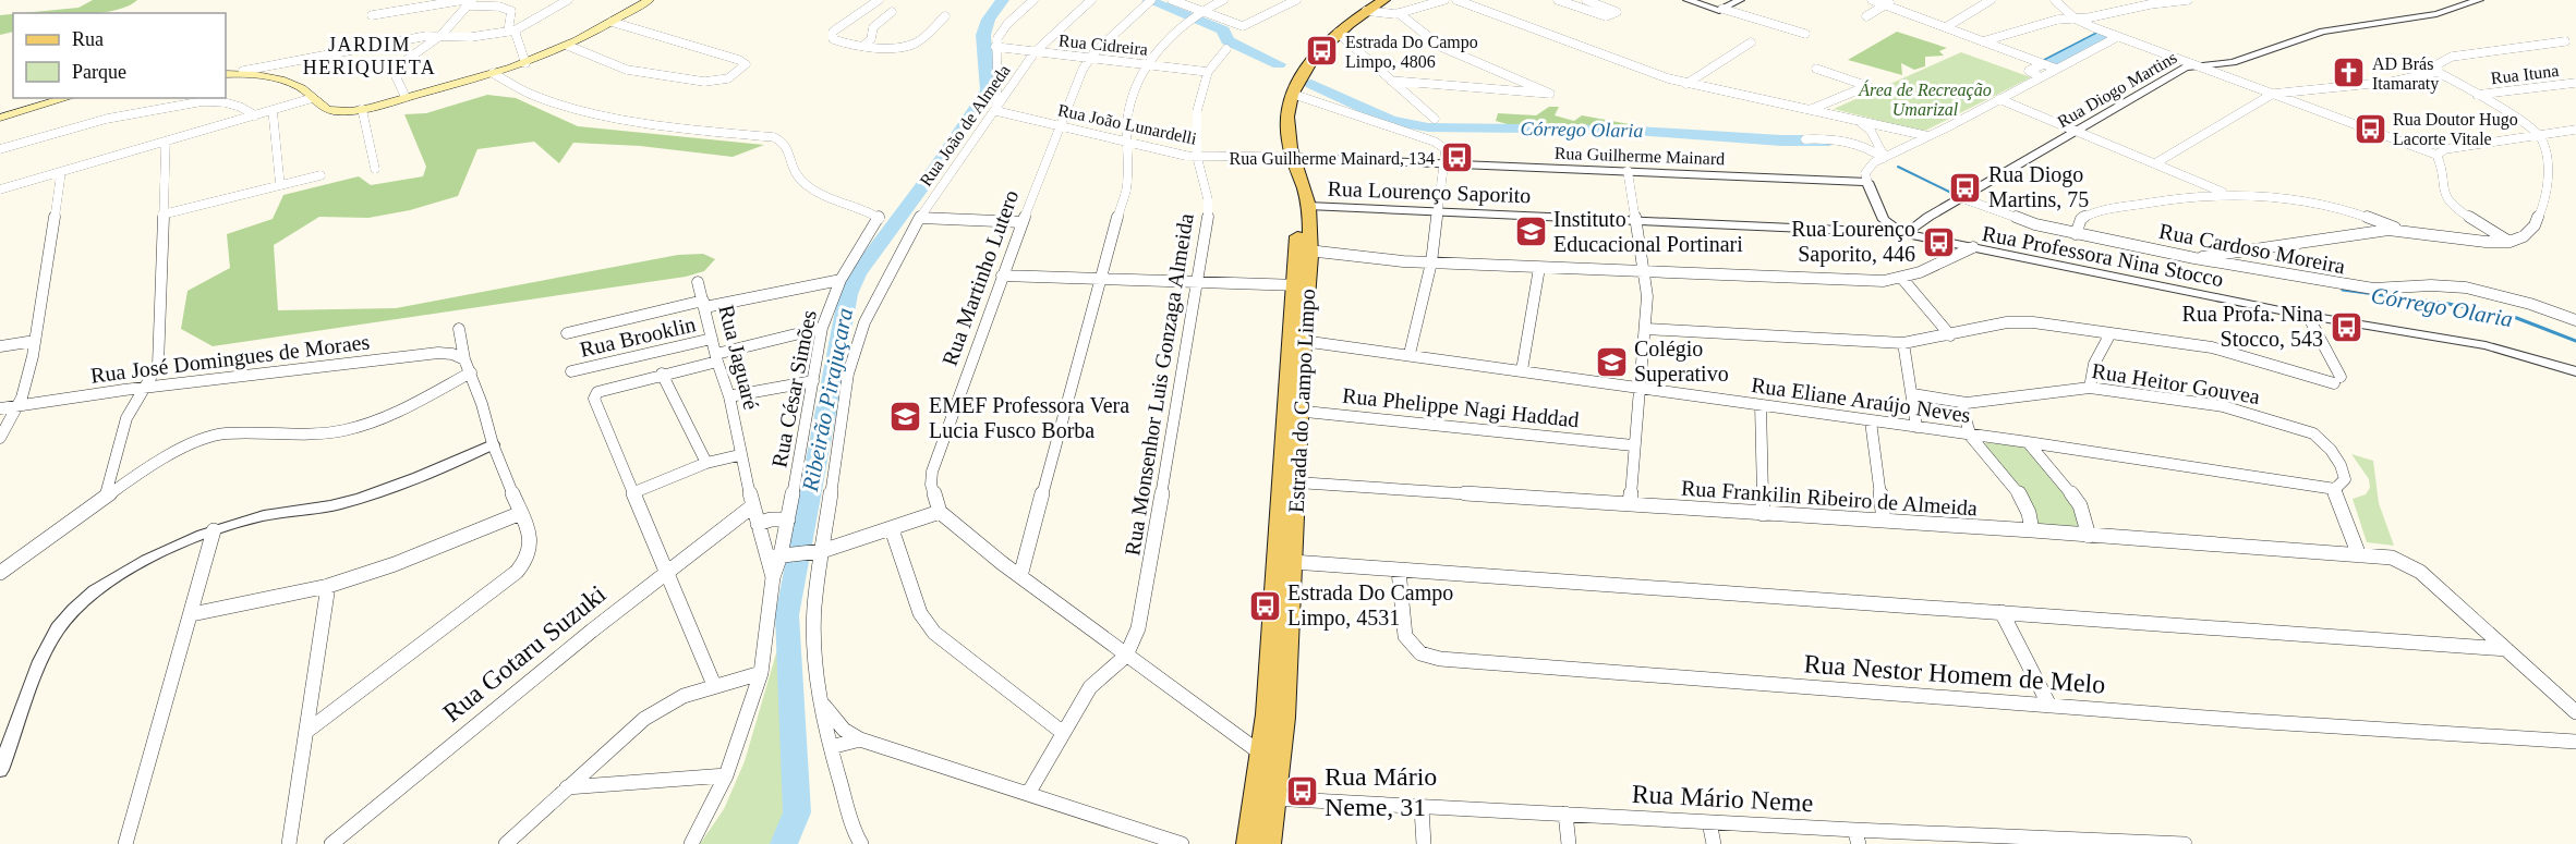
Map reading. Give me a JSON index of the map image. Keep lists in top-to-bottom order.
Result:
{
  "streets": {
    "main road": ["Estrada do Campo Limpo"],
    "street": [
      "Rua Cidreira",
      "Rua Ituna",
      "Rua Diogo Martins",
      "Rua João Lunardelli",
      "Rua João de Almeda",
      "Rua Guilherme Mainard",
      "Rua Lourenço Saporito",
      "Rua Cardoso Moreira",
      "Rua Professora Nina Stocco",
      "Rua Martinho Lutero",
      "Rua Brooklin",
      "Rua Jaguaré",
      "Rua José Domingues de Moraes",
      "Rua Heitor Gouvea",
      "Rua Monsenhor Luis Gonzaga Almeida",
      "Rua César Simões",
      "Rua Eliane Araújo Neves",
      "Rua Phelippe Nagi Haddad",
      "Rua Frankilin Ribeiro de Almeida",
      "Rua Gotaru Suzuki",
      "Rua Nestor Homem de Melo",
      "Rua Mário Neme"
    ]
  },
  "crossings": [
    ["Rua Cidreira", "Rua João de Almeda"],
    ["Rua Cidreira", "Rua Martinho Lutero"],
    ["Rua Cidreira", "Rua Monsenhor Luis Gonzaga Almeida"],
    ["Rua Diogo Martins", "Rua Lourenço Saporito"],
    ["Rua Diogo Martins", "Rua Cardoso Moreira"],
    ["Rua João Lunardelli", "Rua João de Almeda"],
    ["Rua João Lunardelli", "Rua Guilherme Mainard"],
    ["Rua João Lunardelli", "Rua Martinho Lutero"],
    ["Rua João Lunardelli", "Rua Monsenhor Luis Gonzaga Almeida"],
    ["Rua João Lunardelli", "Estrada do Campo Limpo"],
    ["Rua Guilherme Mainard", "Estrada do Campo Limpo"],
    ["Rua Lourenço Saporito", "Rua Professora Nina Stocco"],
    ["Rua Lourenço Saporito", "Estrada do Campo Limpo"],
    ["Rua Professora Nina Stocco", "Estrada do Campo Limpo"],
    ["Rua Brooklin", "Rua Jaguaré"],
    ["Rua Jaguaré", "Rua César Simões"],
    ["Rua Jaguaré", "Rua Gotaru Suzuki"],
    ["Rua Heitor Gouvea", "Rua Eliane Araújo Neves"],
    ["Rua Eliane Araújo Neves", "Estrada do Campo Limpo"],
    ["Estrada do Campo Limpo", "Rua Phelippe Nagi Haddad"],
    ["Estrada do Campo Limpo", "Rua Frankilin Ribeiro de Almeida"],
    ["Estrada do Campo Limpo", "Rua Mário Neme"]
  ],
  "districts": ["JARDIM HERIQUIETA"],
  "water": ["Córrego Olaria", "Ribeirão Pirajuçara"],
  "parks": ["Área de Recreação Umarizal"],
  "places": {
    "bus stop": [
      "Estrada Do Campo Limpo, 4806",
      "Rua Doutor Hugo Lacorte Vitale",
      "Rua Guilherme Mainard, 134",
      "Rua Diogo Martins, 75",
      "Rua Lourenço Saporito, 446",
      "Rua Profa. Nina Stocco, 543",
      "Estrada Do Campo Limpo, 4531",
      "Rua Mário Neme, 31"
    ],
    "church": ["AD Brás Itamaraty"],
    "school or university": ["Instituto Educacional Portinari", "Colégio Superativo", "EMEF Professora Vera Lucia Fusco Borba"]
  },
  "legend": ["Rua", "Parque"]
}
